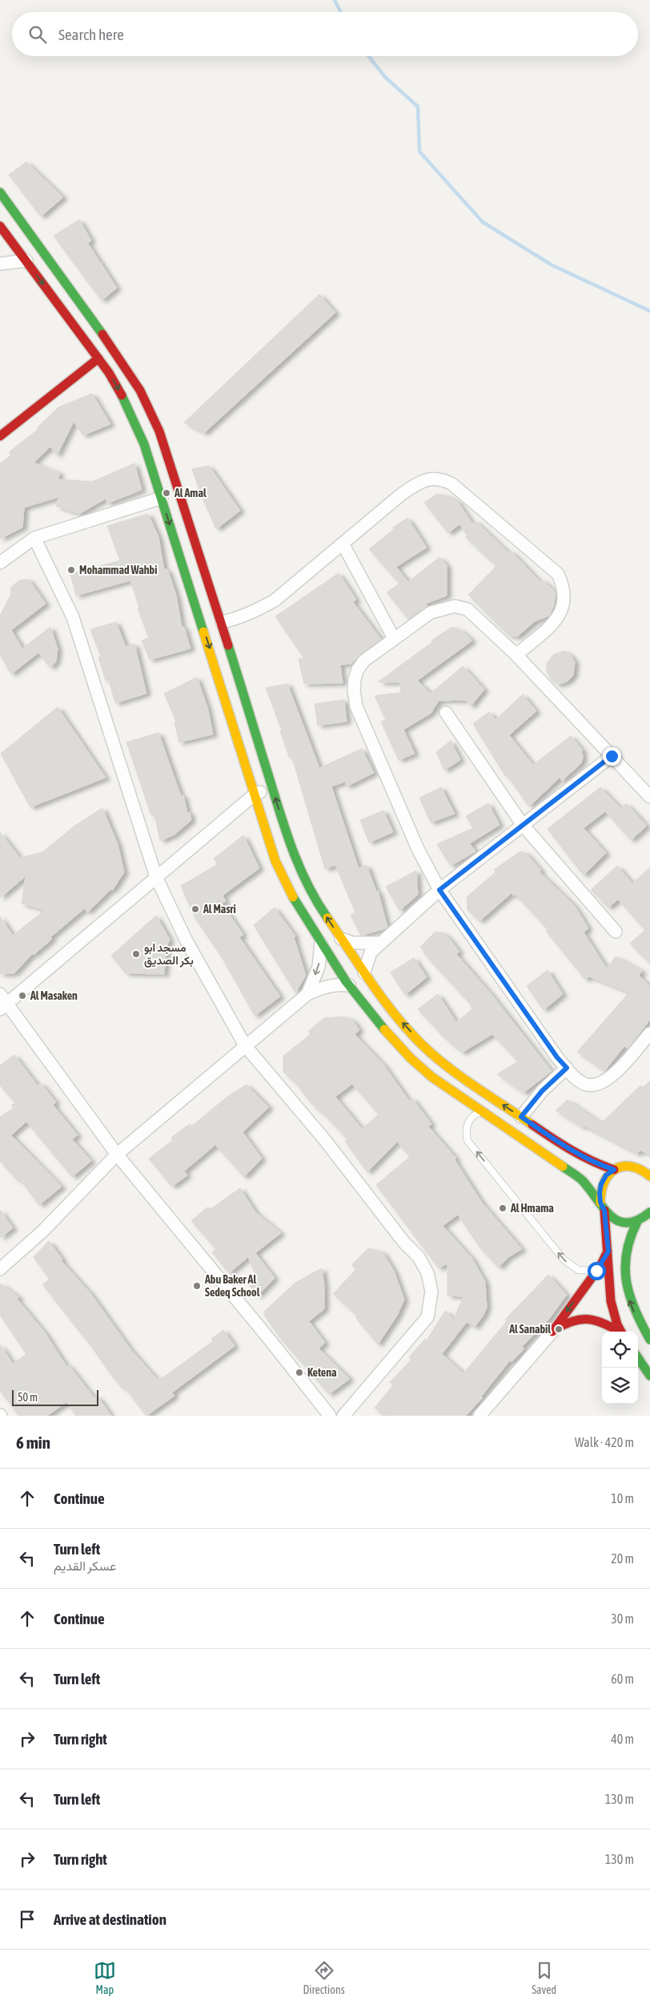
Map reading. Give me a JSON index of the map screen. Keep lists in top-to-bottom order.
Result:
{
  "places": [
    "Al Amal",
    "Mohammad Wahbi",
    "Al Masri",
    "مسجد ابو بكر الصديق",
    "Al Masaken",
    "Al Hmama",
    "Abu Baker Al Sedeq School",
    "Al Sanabil",
    "Ketena"
  ],
  "scale_bar": "50 m",
  "page": {
    "search": "Search here",
    "scale": "50 m",
    "heading": ["6 min", "Walk · 420 m"],
    "list": [
      ["Continue", "10 m"],
      ["Turn left", "عسكر القديم", "20 m"],
      ["Continue", "30 m"],
      ["Turn left", "60 m"],
      ["Turn right", "40 m"],
      ["Turn left", "130 m"],
      ["Turn right", "130 m"],
      "Arrive at destination"
    ],
    "nav": ["Map", "Directions", "Saved"]
  }
}
